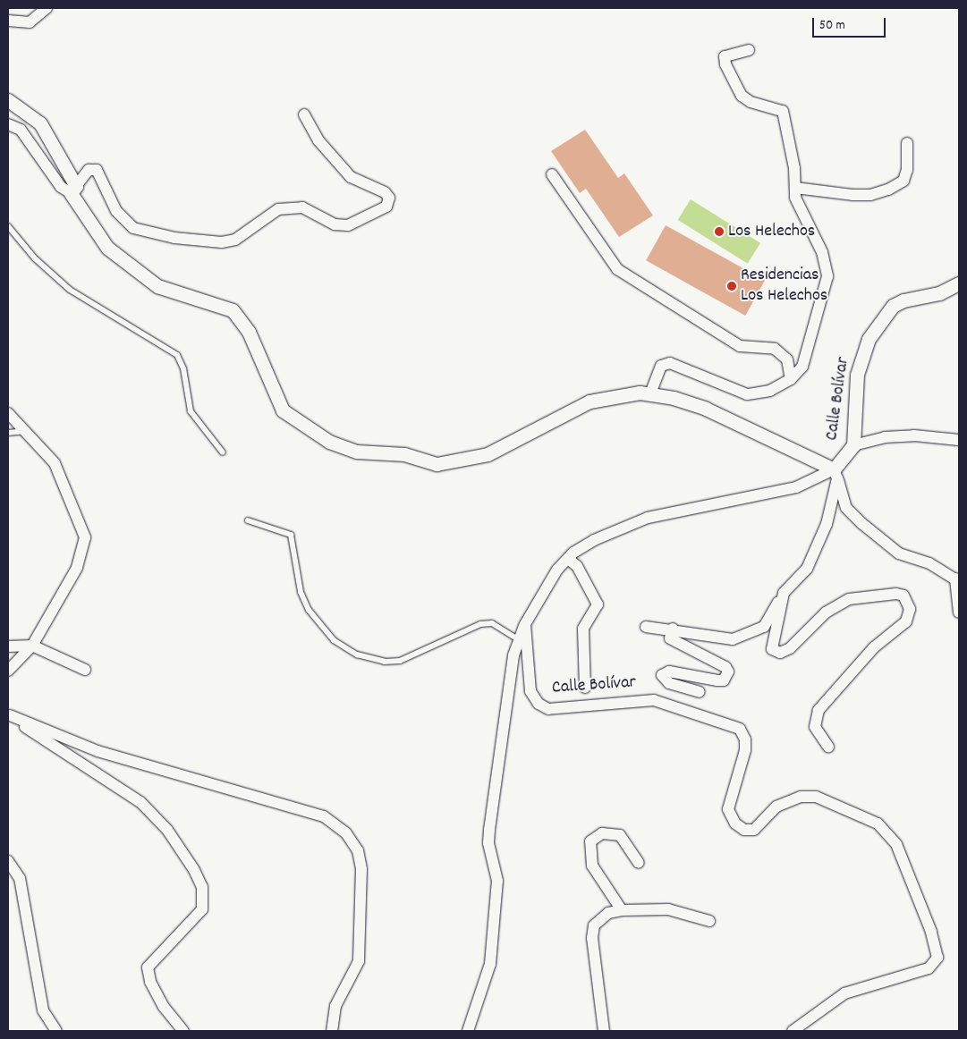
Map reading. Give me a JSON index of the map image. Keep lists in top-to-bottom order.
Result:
{
  "streets": {
    "street": ["Calle Bolívar"]
  },
  "places": ["Los Helechos", "Residencias Los Helechos"],
  "scale_bar": "50 m"
}
